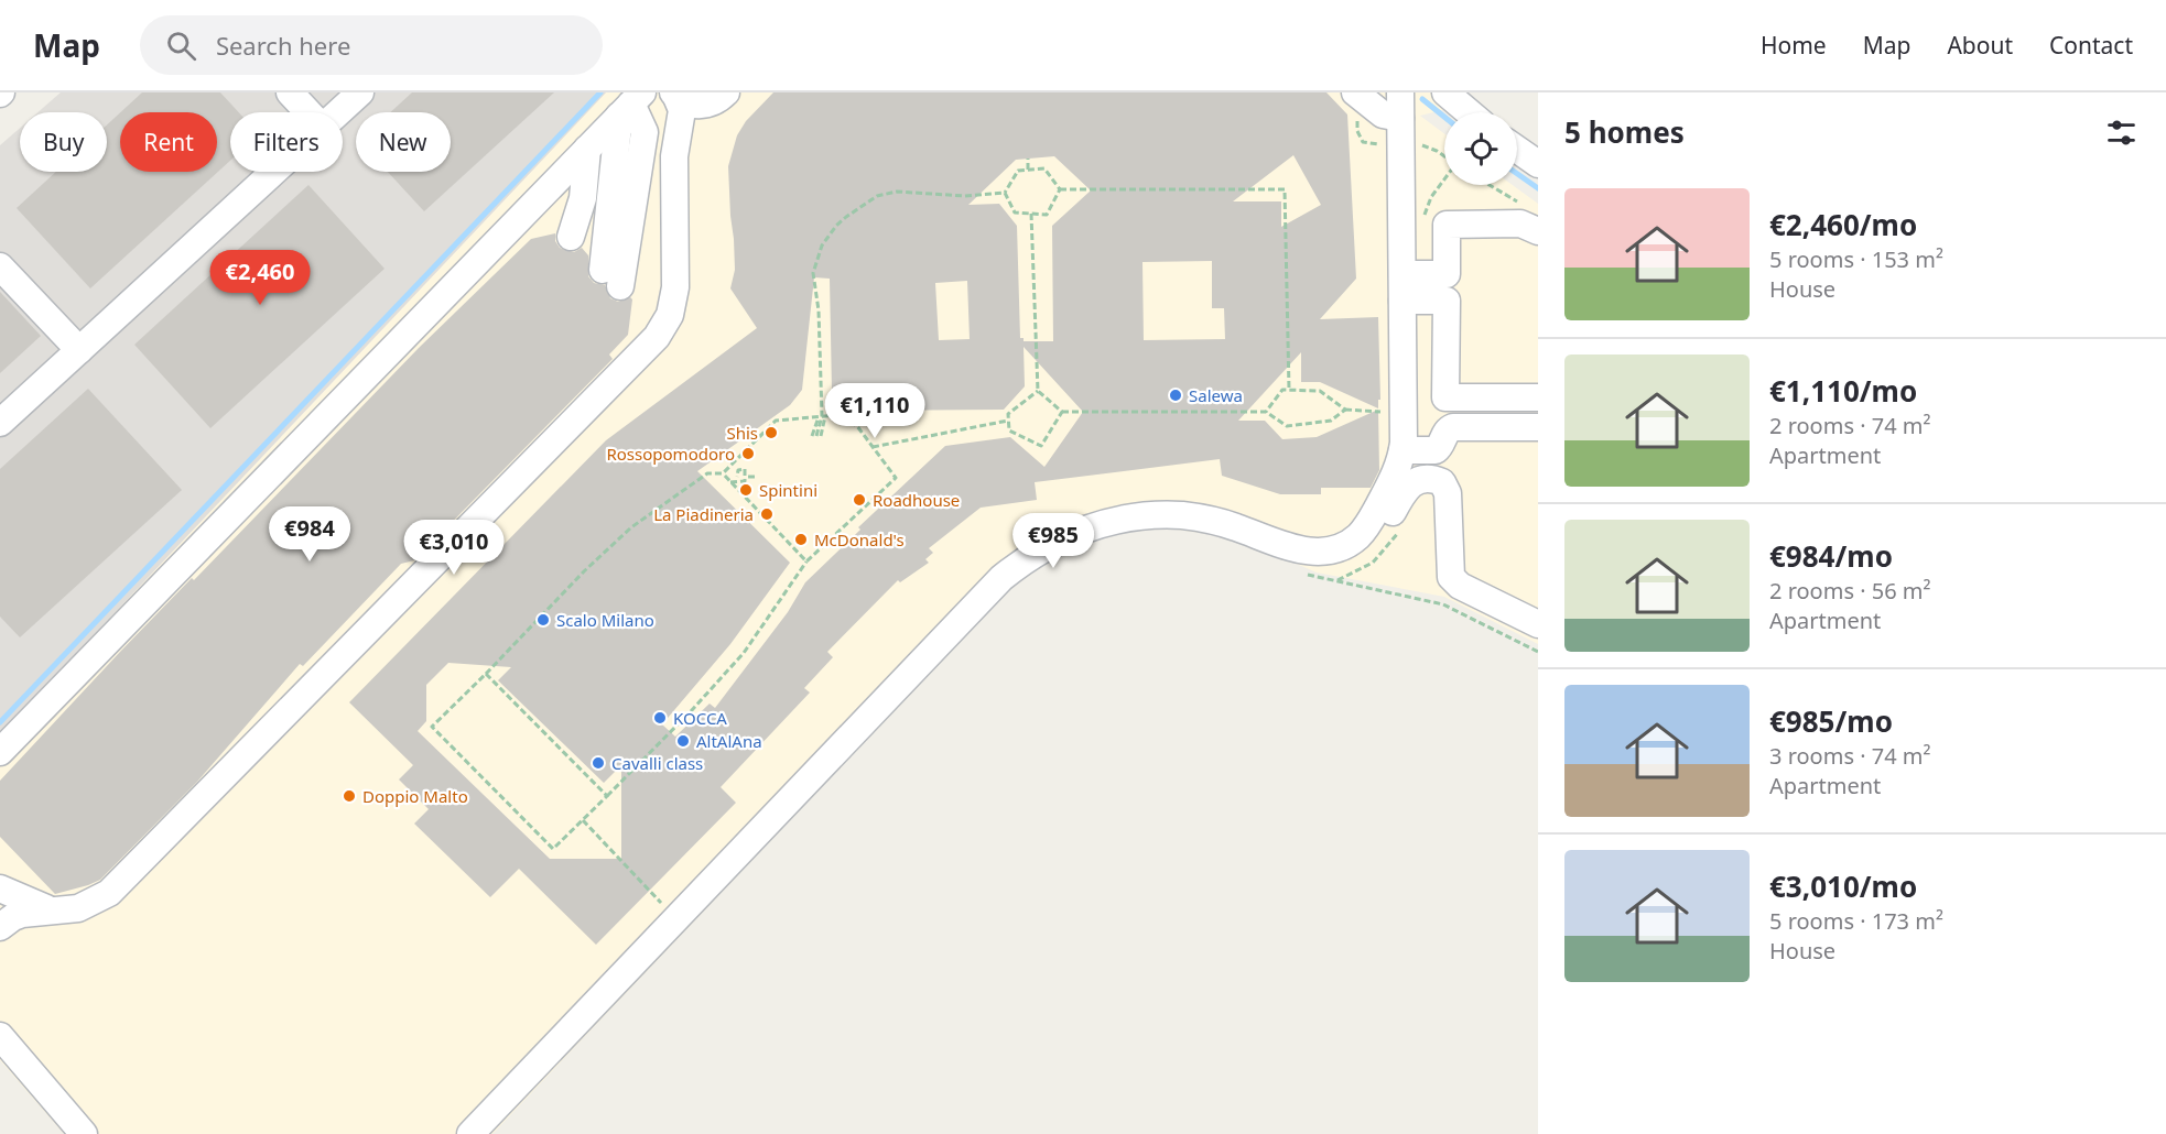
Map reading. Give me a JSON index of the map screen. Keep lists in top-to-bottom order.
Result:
{
  "places": [
    "Salewa",
    "Shis",
    "Rossopomodoro",
    "Spintini",
    "Roadhouse",
    "La Piadineria",
    "McDonald's",
    "Scalo Milano",
    "KOCCA",
    "AltAlAna",
    "Cavalli class",
    "Doppio Malto"
  ],
  "page": {
    "header": "Map",
    "search": "Search here",
    "nav": [
      "Home",
      "Map",
      "About",
      "Contact"
    ],
    "heading": "5 homes",
    "chip": [
      "Buy",
      "Rent",
      "Filters",
      "New"
    ],
    "list": [
      {
        "name": "€2,460/mo",
        "note": "5 rooms · 153 m² · House"
      },
      {
        "name": "€1,110/mo",
        "note": "2 rooms · 74 m² · Apartment"
      },
      {
        "name": "€984/mo",
        "note": "2 rooms · 56 m² · Apartment"
      },
      {
        "name": "€985/mo",
        "note": "3 rooms · 74 m² · Apartment"
      },
      {
        "name": "€3,010/mo",
        "note": "5 rooms · 173 m² · House"
      }
    ],
    "price": [
      "€2,460",
      "€1,110",
      "€984",
      "€985",
      "€3,010"
    ]
  }
}
